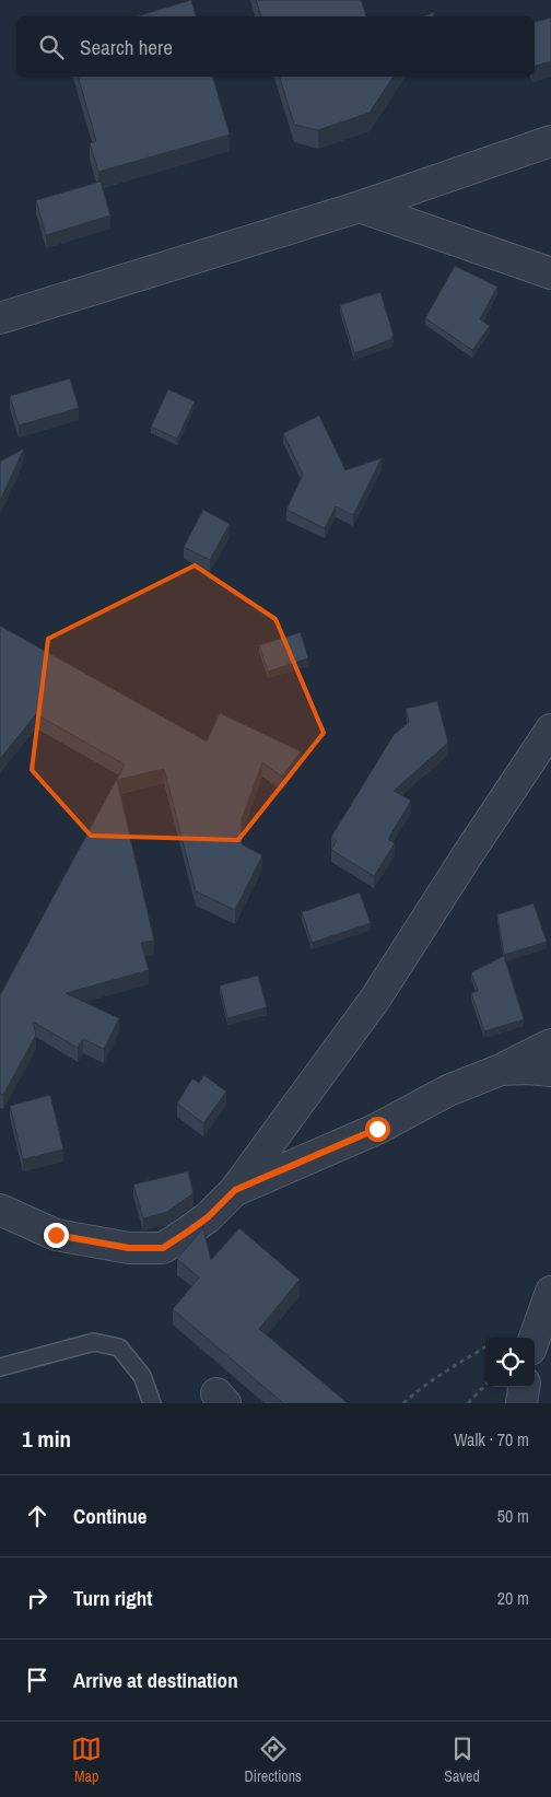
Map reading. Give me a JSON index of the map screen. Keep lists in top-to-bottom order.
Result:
{
  "page": {
    "search": "Search here",
    "heading": ["1 min", "Walk · 70 m"],
    "list": [
      ["Continue", "50 m"],
      ["Turn right", "20 m"],
      "Arrive at destination"
    ],
    "nav": ["Map", "Directions", "Saved"]
  }
}
